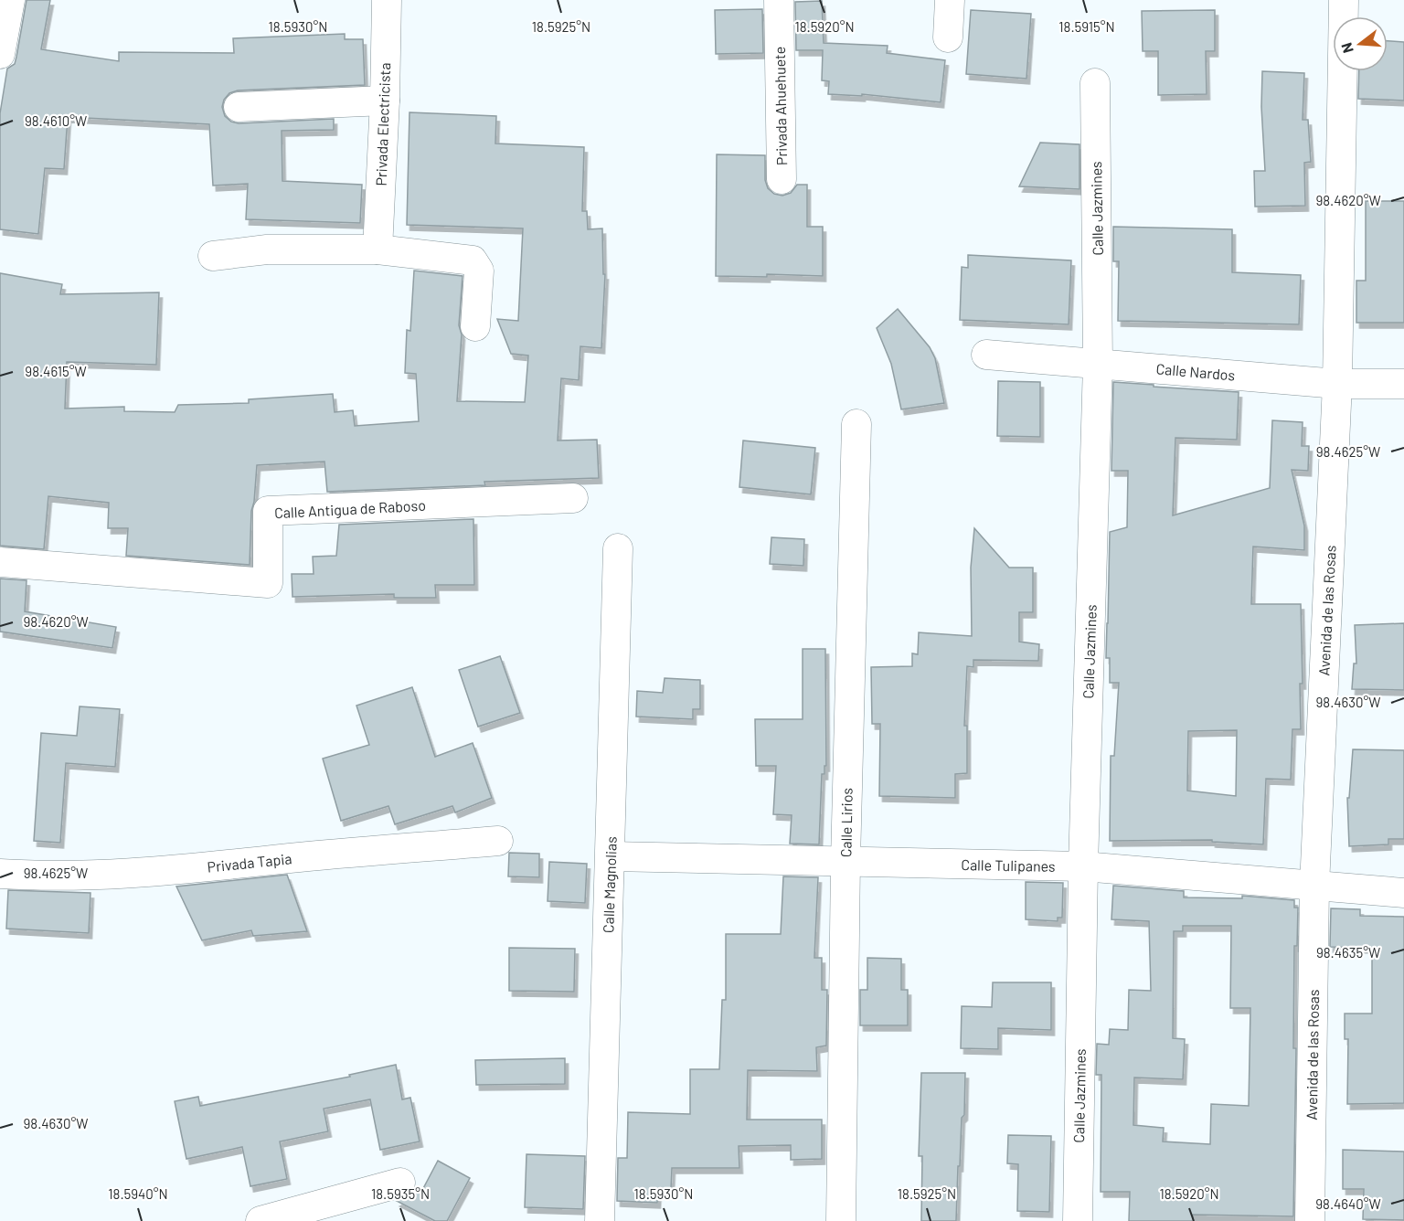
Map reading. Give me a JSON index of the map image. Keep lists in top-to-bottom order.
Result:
{
  "streets": {
    "street": [
      "Privada Ahuehuete",
      "Privada Electricista",
      "Calle Jazmines",
      "Calle Nardos",
      "Calle Antigua de Raboso",
      "Avenida de las Rosas",
      "Calle Lirios",
      "Privada Tapia",
      "Calle Tulipanes",
      "Calle Magnolias"
    ]
  },
  "crossings": [
    ["Calle Jazmines", "Calle Nardos"],
    ["Calle Jazmines", "Calle Tulipanes"],
    ["Calle Nardos", "Avenida de las Rosas"],
    ["Avenida de las Rosas", "Calle Tulipanes"],
    ["Calle Lirios", "Calle Tulipanes"],
    ["Calle Tulipanes", "Calle Magnolias"]
  ],
  "north": "left",
  "coordinates": [
    "18.5930°N",
    "18.5925°N",
    "18.5920°N",
    "18.5915°N",
    "98.4610°W",
    "98.4620°W",
    "98.4615°W",
    "98.4625°W",
    "98.4630°W",
    "98.4635°W",
    "18.5940°N",
    "18.5935°N",
    "98.4640°W"
  ]
}
